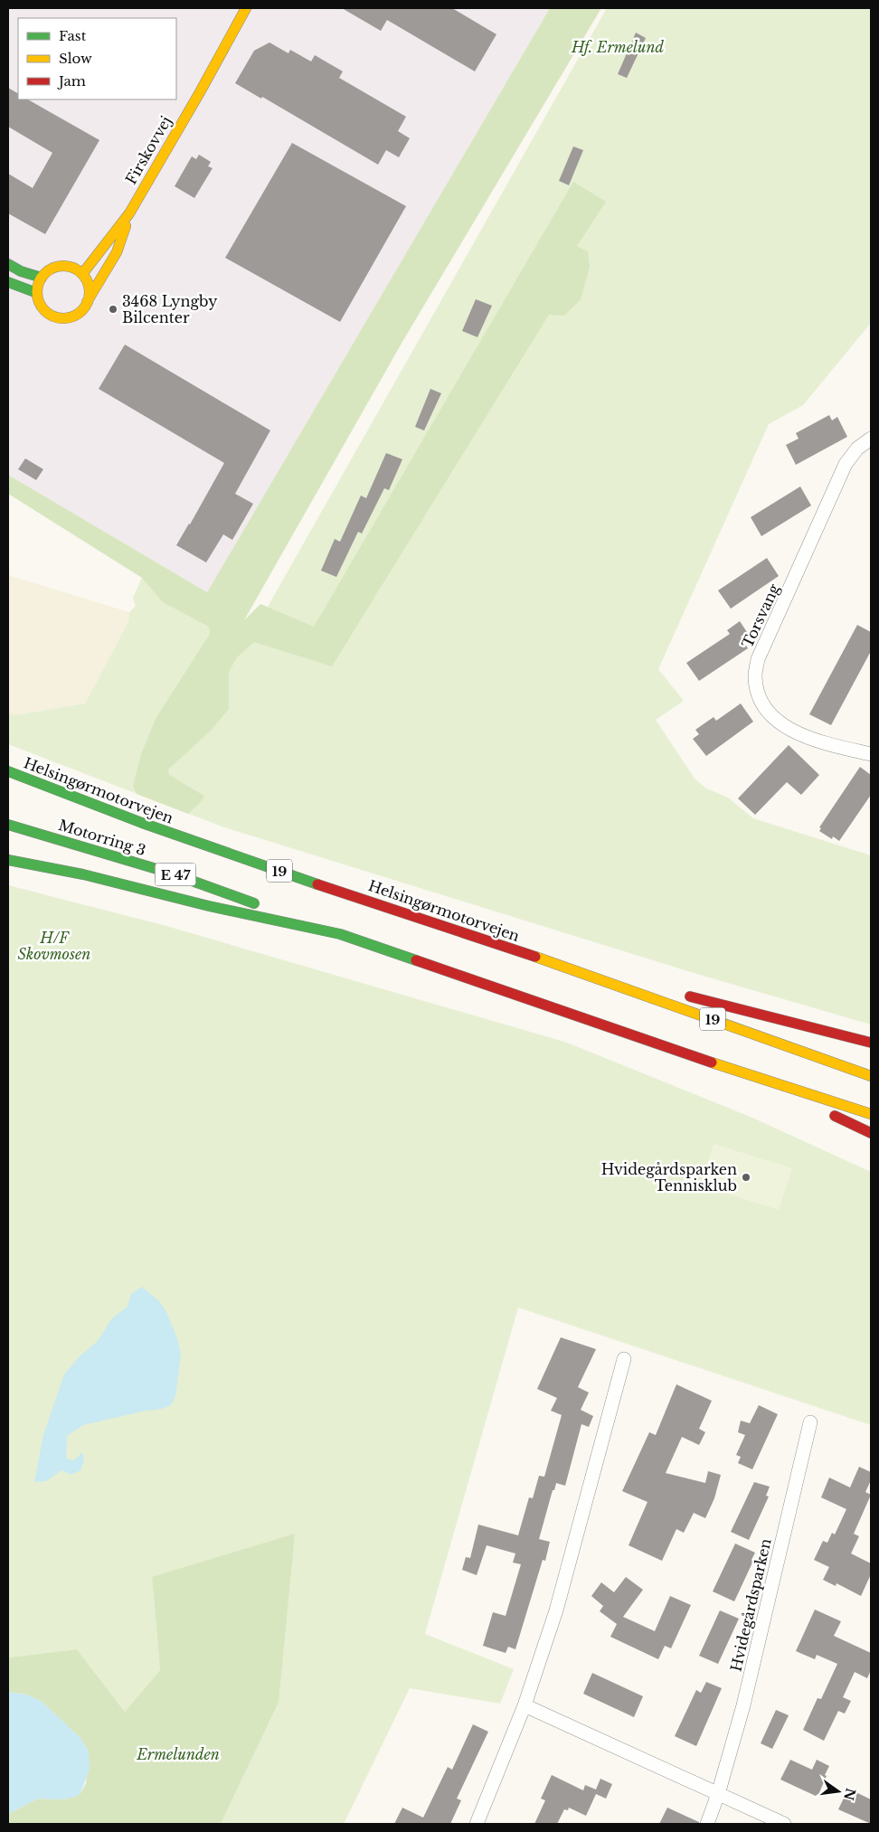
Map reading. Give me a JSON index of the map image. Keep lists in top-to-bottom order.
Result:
{
  "streets": {
    "main road": [
      "Firskovvej",
      "Helsingørmotorvejen",
      "Motorring 3",
      "19",
      "E 47"
    ],
    "street": ["Torsvang", "Hvidegårdsparken"]
  },
  "parks": ["Hf. Ermelund", "H/F Skovmosen", "Ermelunden"],
  "places": ["3468 Lyngby Bilcenter", "Hvidegårdsparken Tennisklub"],
  "legend": ["Fast", "Slow", "Jam"],
  "north": "right"
}
